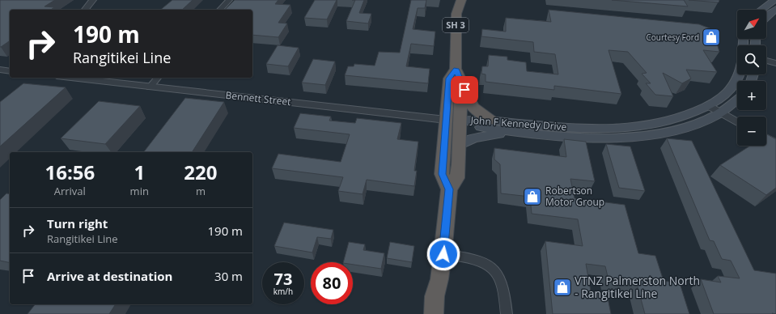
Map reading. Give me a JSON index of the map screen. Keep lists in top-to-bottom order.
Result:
{
  "streets": {
    "highway": ["SH 3"],
    "main road": ["John F Kennedy Drive"],
    "street": ["Bennett Street"]
  },
  "crossings": [
    ["SH 3", "Bennett Street"],
    ["SH 3", "John F Kennedy Drive"],
    ["Bennett Street", "John F Kennedy Drive"]
  ],
  "places": {
    "shop": ["Courtesy Ford", "Robertson Motor Group", "VTNZ Palmerston North - Rangitikei Line"]
  },
  "north": "top right",
  "page": {
    "map_buttons": ["+", "−"],
    "turn": ["190 m", "Rangitikei Line"],
    "eta": [
      "16:56",
      "Arrival",
      "1",
      "min",
      "220",
      "m"
    ],
    "list": [
      {
        "name": "Turn right",
        "note": "Rangitikei Line",
        "value": "190 m"
      },
      {
        "name": "Arrive at destination",
        "value": "30 m"
      }
    ],
    "speed": "73 km/h",
    "limit": "80"
  }
}
